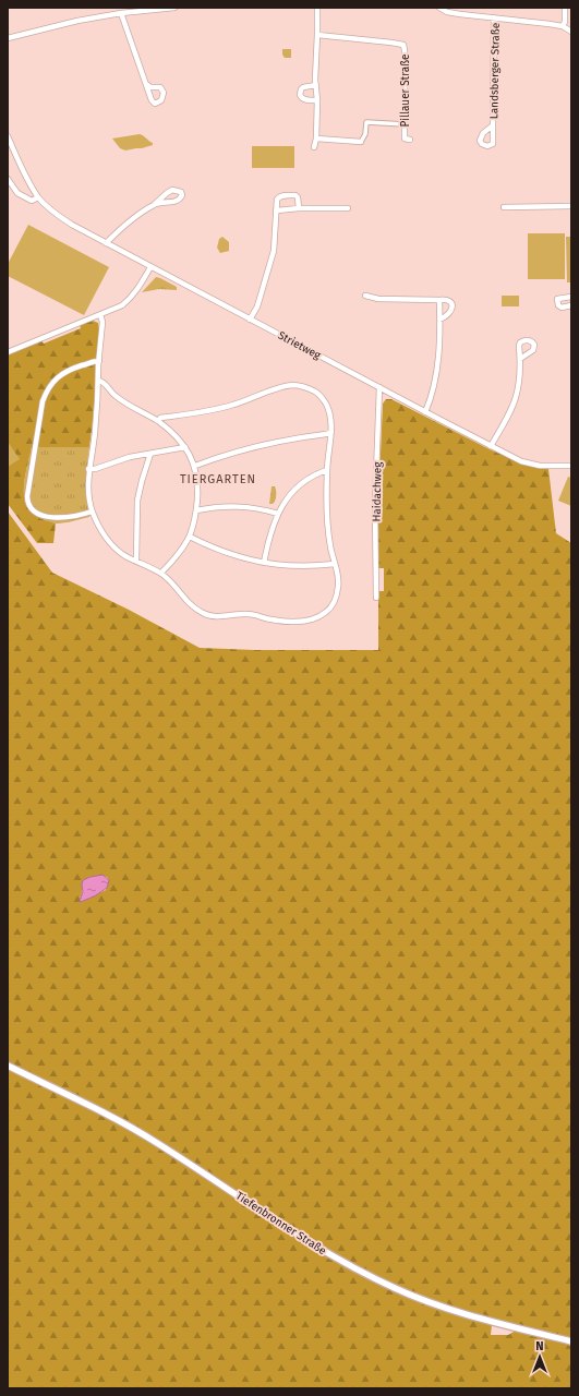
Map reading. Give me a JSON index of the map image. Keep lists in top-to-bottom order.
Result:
{
  "streets": {
    "street": [
      "Landsberger Straße",
      "Pillauer Straße",
      "Strietweg",
      "Haidachweg",
      "Tiefenbronner Straße"
    ]
  },
  "crossings": [
    ["Strietweg", "Haidachweg"]
  ],
  "districts": ["TIERGARTEN"],
  "north": "top"
}
